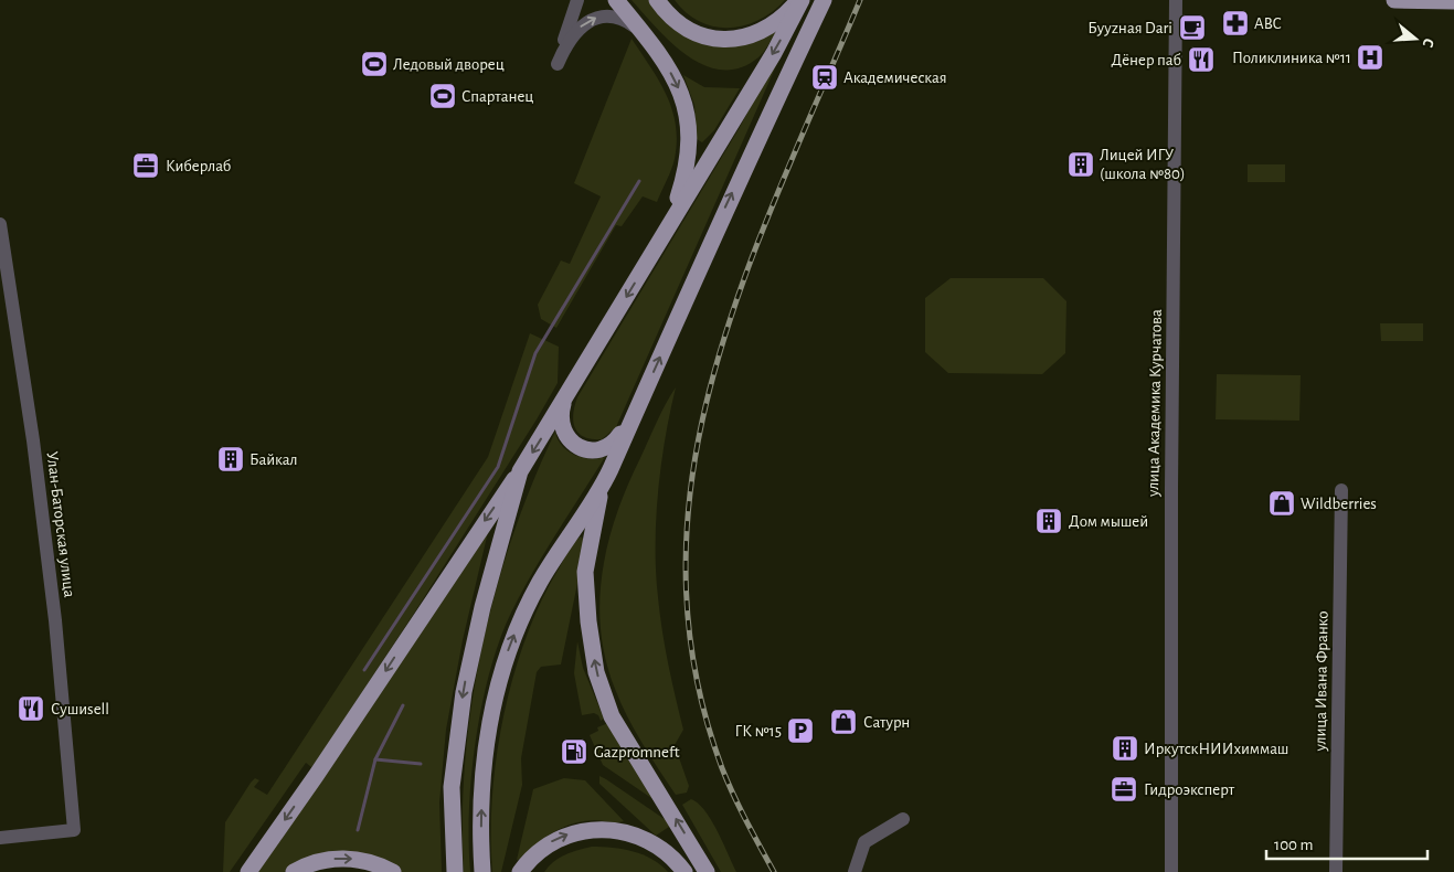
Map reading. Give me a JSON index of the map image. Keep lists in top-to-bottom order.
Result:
{
  "streets": {
    "street": ["улица Академика Курчатова", "Улан-Баторская улица", "улица Ивана Франко"]
  },
  "places": {
    "pharmacy": ["ABC"],
    "cafe": ["Бууzная Dari"],
    "hospital": ["Поликлиника №11"],
    "restaurant": ["Дёнер паб", "Сушиsell"],
    "sports": ["Ледовый дворец", "Спартанец"],
    "station": ["Академическая"],
    "building": [
      "Лицей ИГУ (школа №80)",
      "Байкал",
      "Дом мышей",
      "ИркутскНИИхиммаш"
    ],
    "office": ["Киберлаб", "Гидроэксперт"],
    "shop": ["Wildberries", "Сатурн"],
    "parking": ["ГК №15"],
    "fuel station": ["Gazpromneft"]
  },
  "scale_bar": "100 m",
  "north": "right"
}
